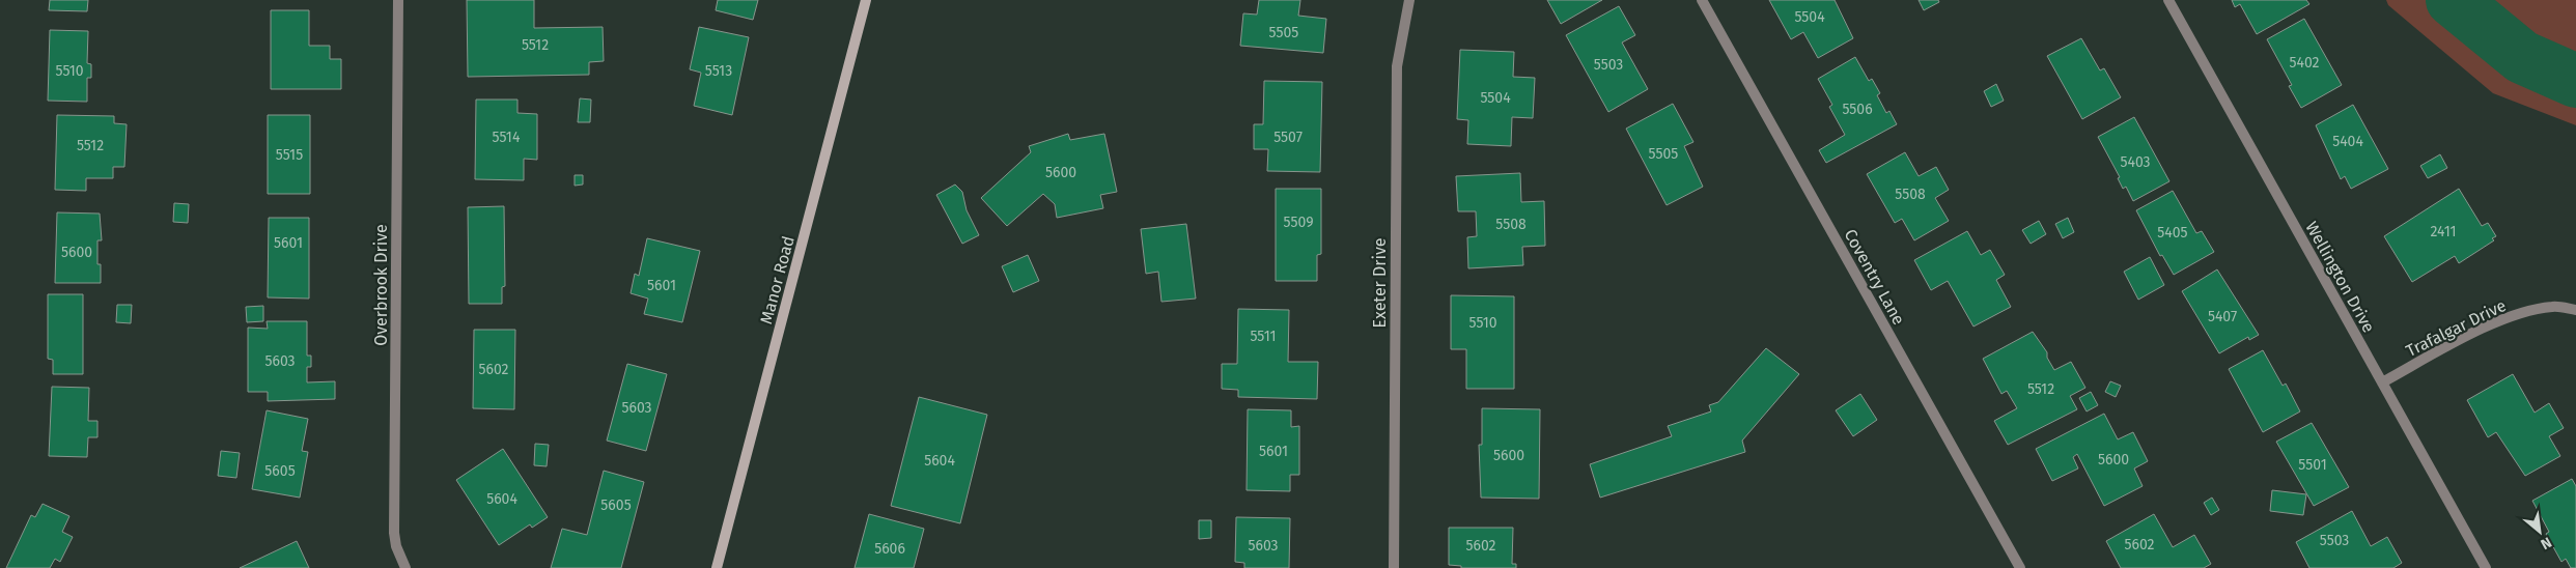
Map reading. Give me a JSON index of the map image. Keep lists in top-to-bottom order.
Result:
{
  "streets": {
    "main road": ["Manor Road"],
    "street": [
      "Coventry Lane",
      "Wellington Drive",
      "Exeter Drive",
      "Overbrook Drive",
      "Trafalgar Drive"
    ]
  },
  "crossings": [
    ["Wellington Drive", "Trafalgar Drive"]
  ],
  "house_numbers": [
    "5504",
    "5505",
    "5512",
    "5402",
    "5503",
    "5510",
    "5513",
    "5504",
    "5506",
    "5514",
    "5507",
    "5404",
    "5512",
    "5505",
    "5515",
    "5403",
    "5600",
    "5508",
    "5509",
    "5508",
    "2411",
    "5405",
    "5601",
    "5600",
    "5601",
    "5407",
    "5510",
    "5511",
    "5603",
    "5602",
    "5512",
    "5603",
    "5601",
    "5600",
    "5600",
    "5604",
    "5501",
    "5605",
    "5604",
    "5605",
    "5503",
    "5602",
    "5603",
    "5602",
    "5606"
  ],
  "north": "bottom right"
}
